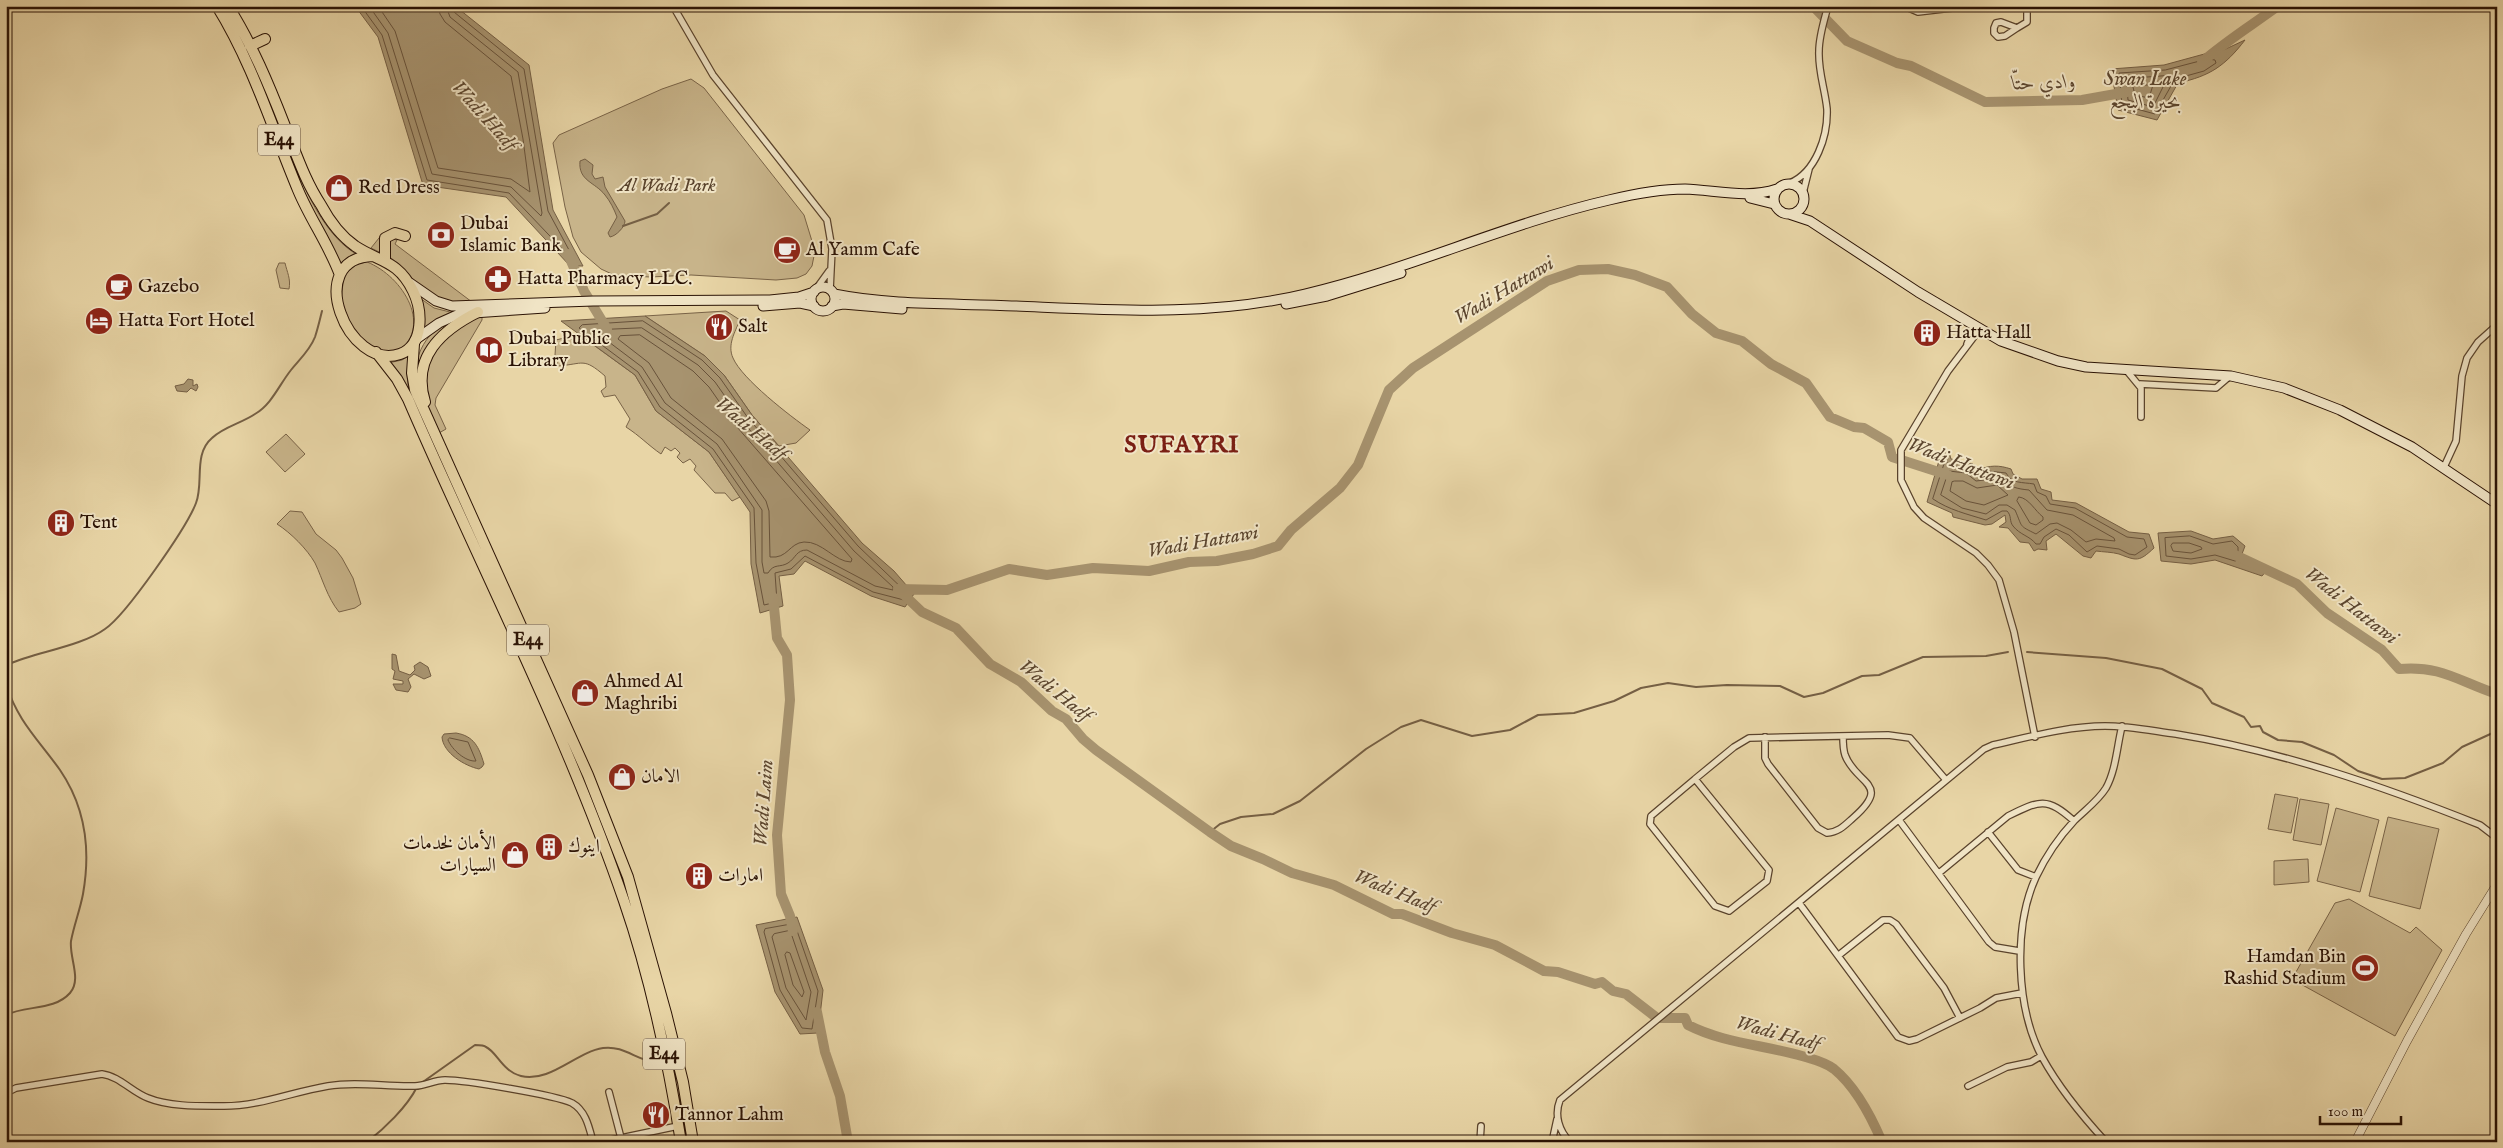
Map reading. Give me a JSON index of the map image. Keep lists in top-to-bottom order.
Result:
{
  "streets": {
    "highway": ["E44"]
  },
  "districts": ["SUFAYRI"],
  "water": [
    "Swan Lake بحيرة البجع",
    "وادي حتّا",
    "Wadi Hadf",
    "Wadi Hattawi",
    "Wadi Laim"
  ],
  "parks": ["Al Wadi Park"],
  "places": {
    "shop": [
      "Red Dress",
      "Ahmed Al Maghribi",
      "الامان",
      "الأمان لخدمات السيارات"
    ],
    "bank": ["Dubai Islamic Bank"],
    "cafe": ["Al Yamm Cafe", "Gazebo"],
    "pharmacy": ["Hatta Pharmacy LLC."],
    "hotel": ["Hatta Fort Hotel"],
    "restaurant": ["Salt", "Tannor Lahm"],
    "building": [
      "Hatta Hall",
      "Tent",
      "اينوك",
      "امارات"
    ],
    "library": ["Dubai Public Library"],
    "sports": ["Hamdan Bin Rashid Stadium"]
  },
  "scale_bar": "100 m"
}
